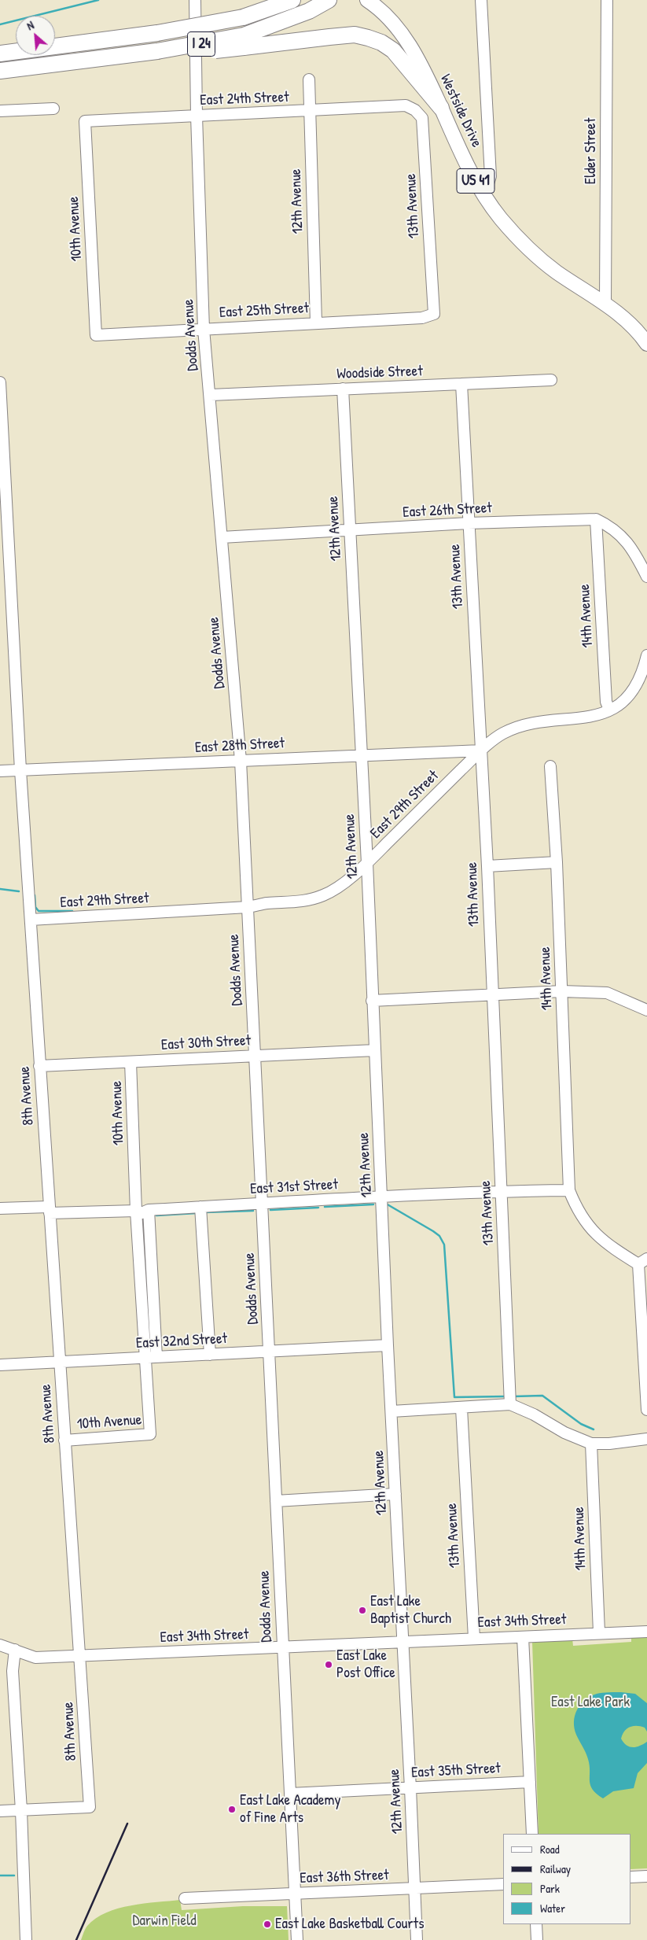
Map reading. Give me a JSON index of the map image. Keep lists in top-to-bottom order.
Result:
{
  "streets": {
    "highway": ["I 24"],
    "main road": ["Westside Drive", "US 41"],
    "street": [
      "East 24th Street",
      "Elder Street",
      "12th Avenue",
      "13th Avenue",
      "10th Avenue",
      "East 25th Street",
      "Dodds Avenue",
      "Woodside Street",
      "East 26th Street",
      "14th Avenue",
      "East 28th Street",
      "East 29th Street",
      "East 30th Street",
      "8th Avenue",
      "East 31st Street",
      "East 32nd Street",
      "East 34th Street",
      "East 35th Street",
      "East 36th Street"
    ]
  },
  "crossings": [
    ["East 24th Street", "12th Avenue"],
    ["East 24th Street", "13th Avenue"],
    ["East 24th Street", "10th Avenue"],
    ["East 24th Street", "Dodds Avenue"],
    ["Westside Drive", "Elder Street"],
    ["12th Avenue", "East 25th Street"],
    ["12th Avenue", "Woodside Street"],
    ["12th Avenue", "East 26th Street"],
    ["12th Avenue", "East 28th Street"],
    ["12th Avenue", "East 29th Street"],
    ["12th Avenue", "East 30th Street"],
    ["12th Avenue", "East 31st Street"],
    ["12th Avenue", "East 32nd Street"],
    ["12th Avenue", "East 34th Street"],
    ["12th Avenue", "East 35th Street"],
    ["12th Avenue", "East 36th Street"],
    ["13th Avenue", "East 25th Street"],
    ["13th Avenue", "Woodside Street"],
    ["13th Avenue", "East 26th Street"],
    ["13th Avenue", "East 28th Street"],
    ["13th Avenue", "East 29th Street"],
    ["13th Avenue", "East 31st Street"],
    ["13th Avenue", "East 34th Street"],
    ["10th Avenue", "East 25th Street"],
    ["10th Avenue", "East 30th Street"],
    ["10th Avenue", "8th Avenue"],
    ["10th Avenue", "East 31st Street"],
    ["10th Avenue", "East 32nd Street"],
    ["East 25th Street", "Dodds Avenue"],
    ["Dodds Avenue", "Woodside Street"],
    ["Dodds Avenue", "East 26th Street"],
    ["Dodds Avenue", "East 28th Street"],
    ["Dodds Avenue", "East 29th Street"],
    ["Dodds Avenue", "East 30th Street"],
    ["Dodds Avenue", "East 31st Street"],
    ["Dodds Avenue", "East 32nd Street"],
    ["Dodds Avenue", "East 34th Street"],
    ["Dodds Avenue", "East 35th Street"],
    ["Dodds Avenue", "East 36th Street"],
    ["East 26th Street", "14th Avenue"],
    ["14th Avenue", "East 29th Street"],
    ["14th Avenue", "East 31st Street"],
    ["14th Avenue", "East 34th Street"],
    ["East 28th Street", "East 29th Street"],
    ["East 28th Street", "8th Avenue"],
    ["East 29th Street", "8th Avenue"],
    ["East 30th Street", "8th Avenue"],
    ["8th Avenue", "East 31st Street"],
    ["8th Avenue", "East 32nd Street"],
    ["8th Avenue", "East 34th Street"]
  ],
  "parks": ["East Lake Park", "Darwin Field"],
  "places": [
    "East Lake Baptist Church",
    "East Lake Post Office",
    "East Lake Academy of Fine Arts",
    "East Lake Basketball Courts"
  ],
  "legend": [
    "Road",
    "Railway",
    "Park",
    "Water"
  ],
  "north": "top left"
}
